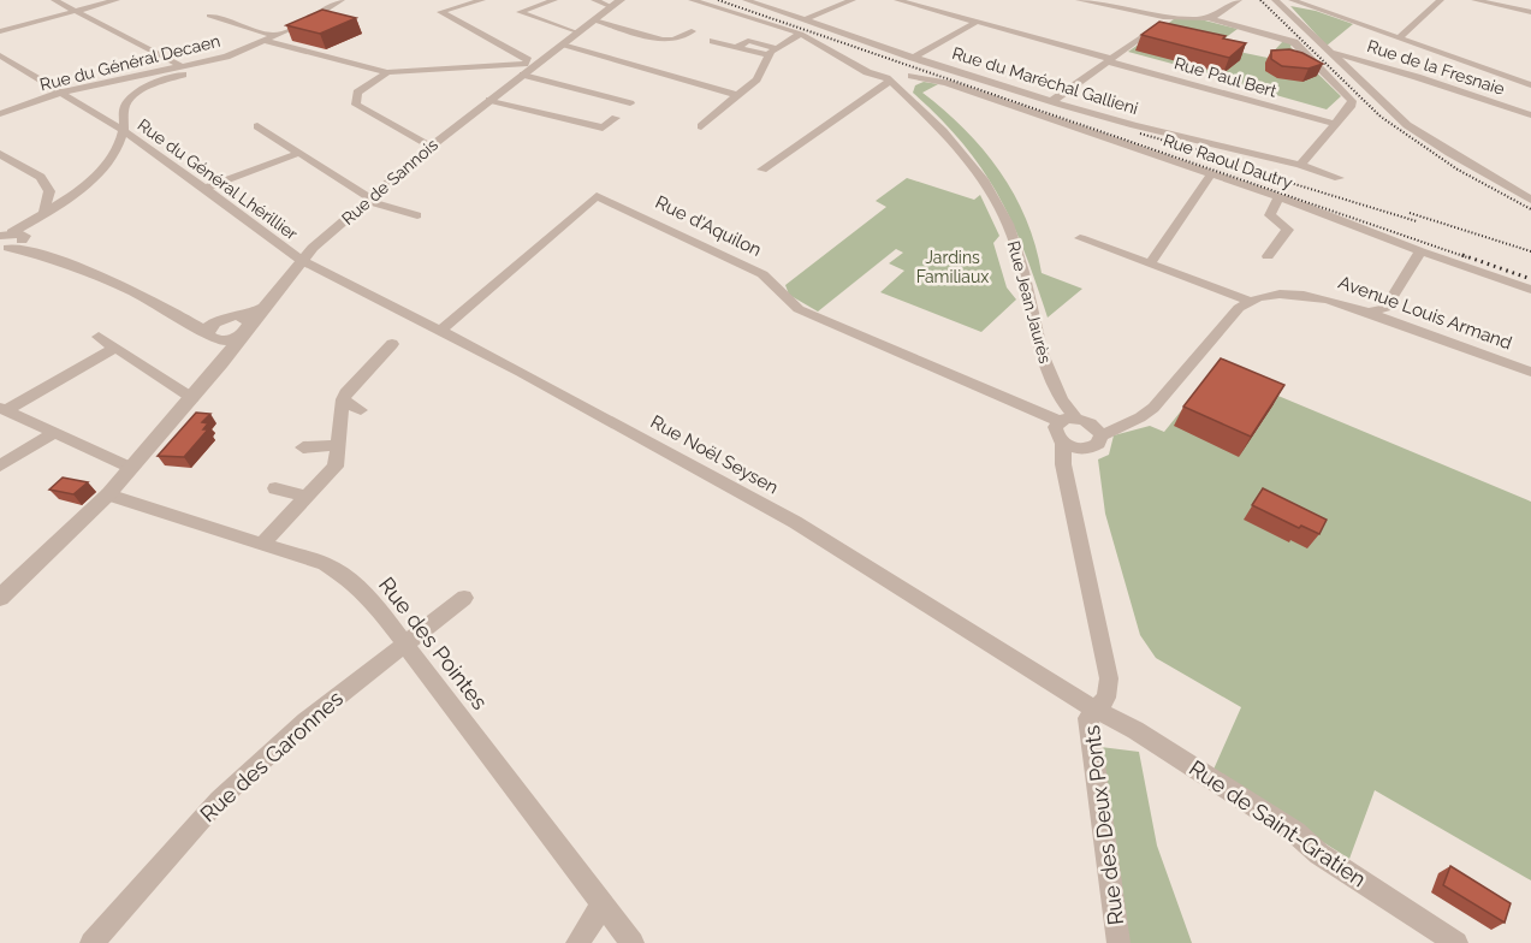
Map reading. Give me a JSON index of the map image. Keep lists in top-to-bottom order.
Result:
{
  "streets": {
    "street": [
      "Rue du Général Decaen",
      "Rue de la Fresnaie",
      "Rue Paul Bert",
      "Rue du Maréchal Gallieni",
      "Rue Raoul Dautry",
      "Rue du Général Lhérillier",
      "Rue de Sannois",
      "Rue d'Aquilon",
      "Rue Jean Jaurès",
      "Avenue Louis Armand",
      "Rue Noël Seysen",
      "Rue des Pointes",
      "Rue des Garonnes",
      "Rue de Saint-Gratien",
      "Rue des Deux Ponts"
    ]
  },
  "crossings": [
    ["Rue du Général Decaen", "Rue du Général Lhérillier"],
    ["Rue Raoul Dautry", "Rue Jean Jaurès"],
    ["Rue du Général Lhérillier", "Rue de Sannois"],
    ["Rue du Général Lhérillier", "Rue Noël Seysen"],
    ["Rue de Sannois", "Rue Noël Seysen"],
    ["Rue de Sannois", "Rue des Pointes"],
    ["Rue d'Aquilon", "Rue Jean Jaurès"],
    ["Rue d'Aquilon", "Rue Noël Seysen"],
    ["Rue Noël Seysen", "Rue de Saint-Gratien"],
    ["Rue Noël Seysen", "Rue des Deux Ponts"],
    ["Rue des Pointes", "Rue des Garonnes"],
    ["Rue de Saint-Gratien", "Rue des Deux Ponts"]
  ],
  "parks": ["Jardins Familiaux"]
}
